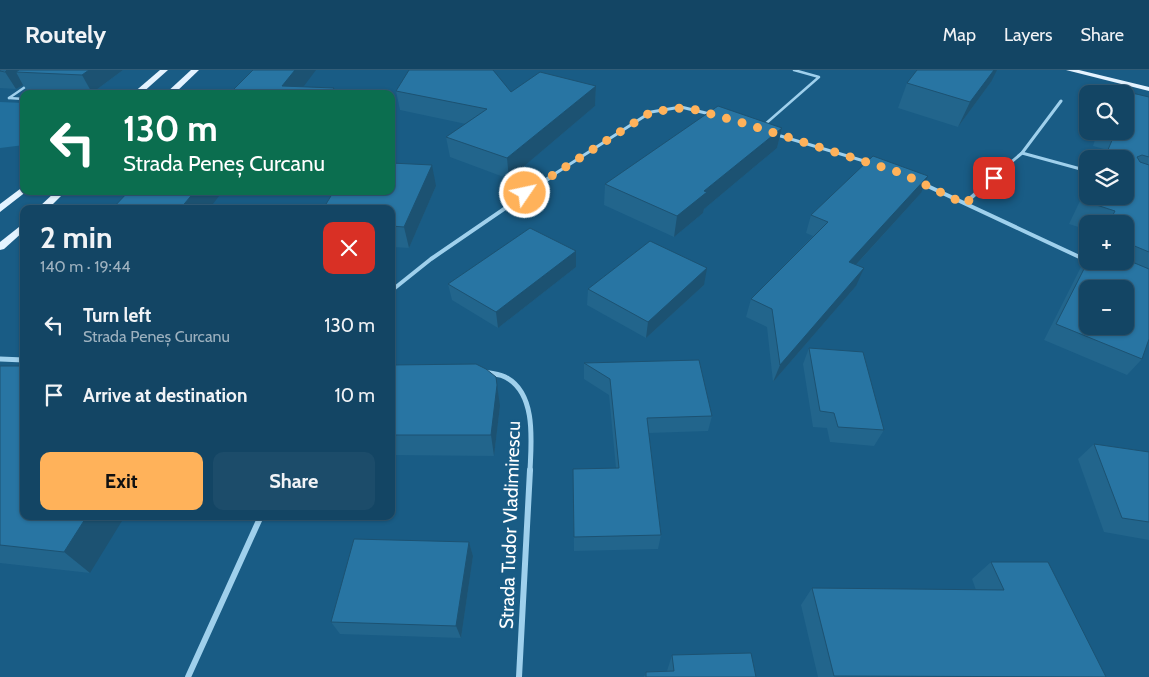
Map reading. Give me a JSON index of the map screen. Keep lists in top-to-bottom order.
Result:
{
  "streets": {
    "street": ["Strada Tudor Vladimirescu"]
  },
  "page": {
    "header": "Routely",
    "nav": ["Map", "Layers", "Share"],
    "map_buttons": ["+", "−"],
    "turn": ["130 m", "Strada Peneș Curcanu"],
    "heading": ["2 min", "140 m · 19:44"],
    "list": [
      {
        "name": "Turn left",
        "note": "Strada Peneș Curcanu",
        "value": "130 m"
      },
      {
        "name": "Arrive at destination",
        "value": "10 m"
      }
    ],
    "buttons": ["Exit", "Share"]
  }
}
